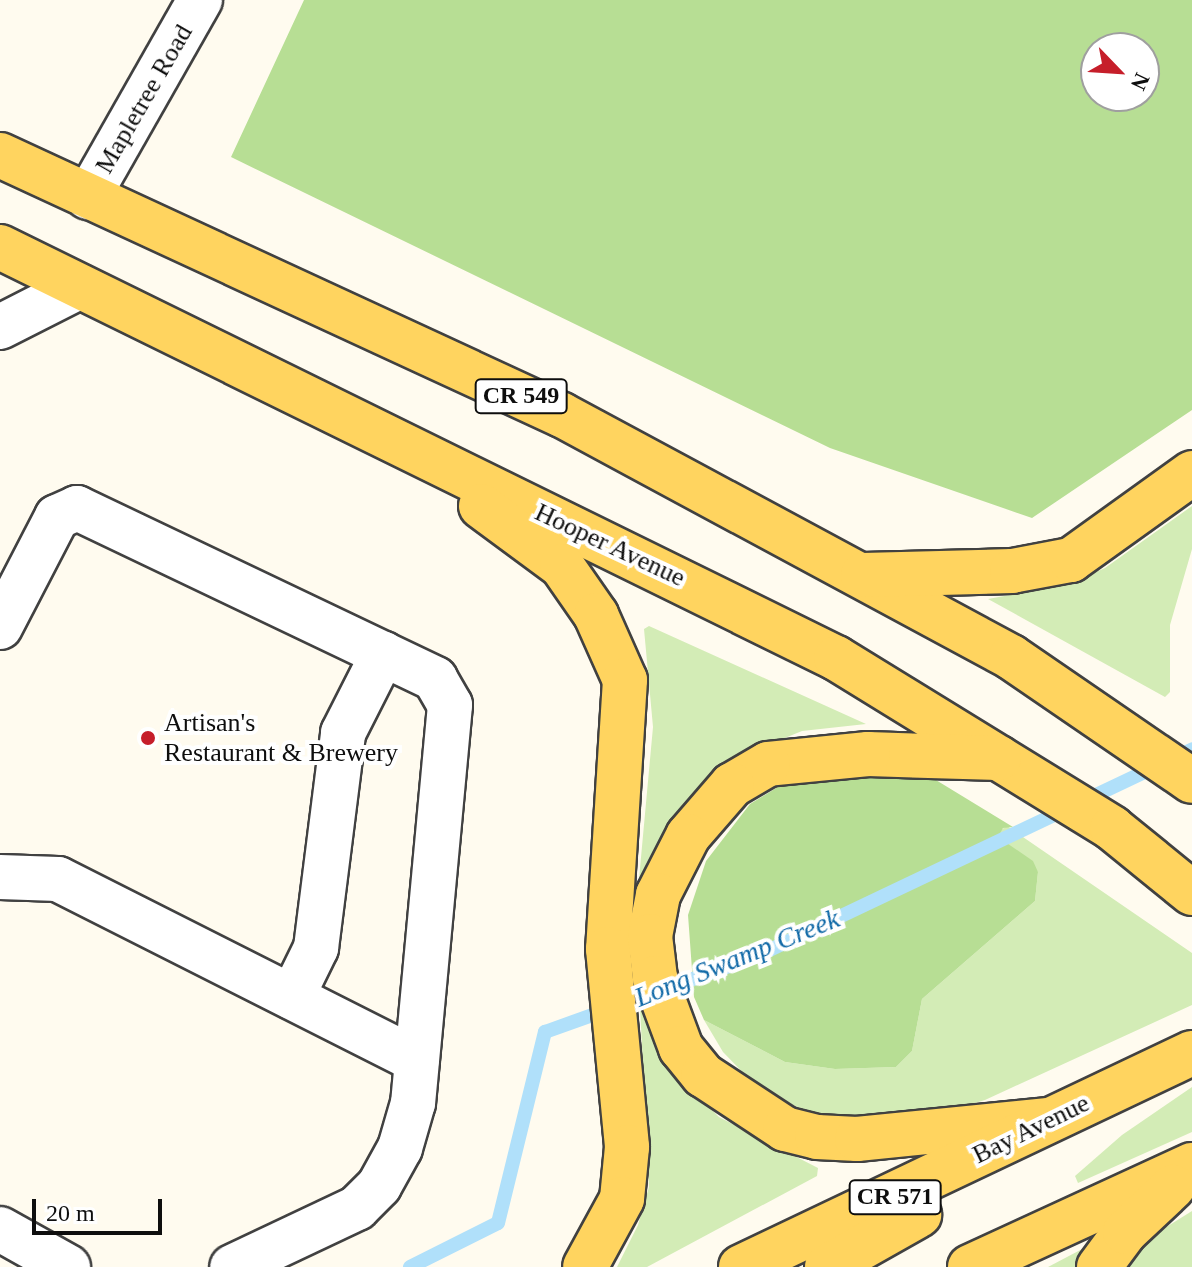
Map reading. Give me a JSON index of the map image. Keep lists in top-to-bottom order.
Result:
{
  "streets": {
    "main road": [
      "CR 549",
      "Hooper Avenue",
      "Bay Avenue",
      "CR 571"
    ],
    "street": ["Mapletree Road"]
  },
  "crossings": [
    ["Mapletree Road", "CR 549"]
  ],
  "water": ["Long Swamp Creek"],
  "places": ["Artisan's Restaurant & Brewery"],
  "scale_bar": "20 m",
  "north": "bottom right"
}
